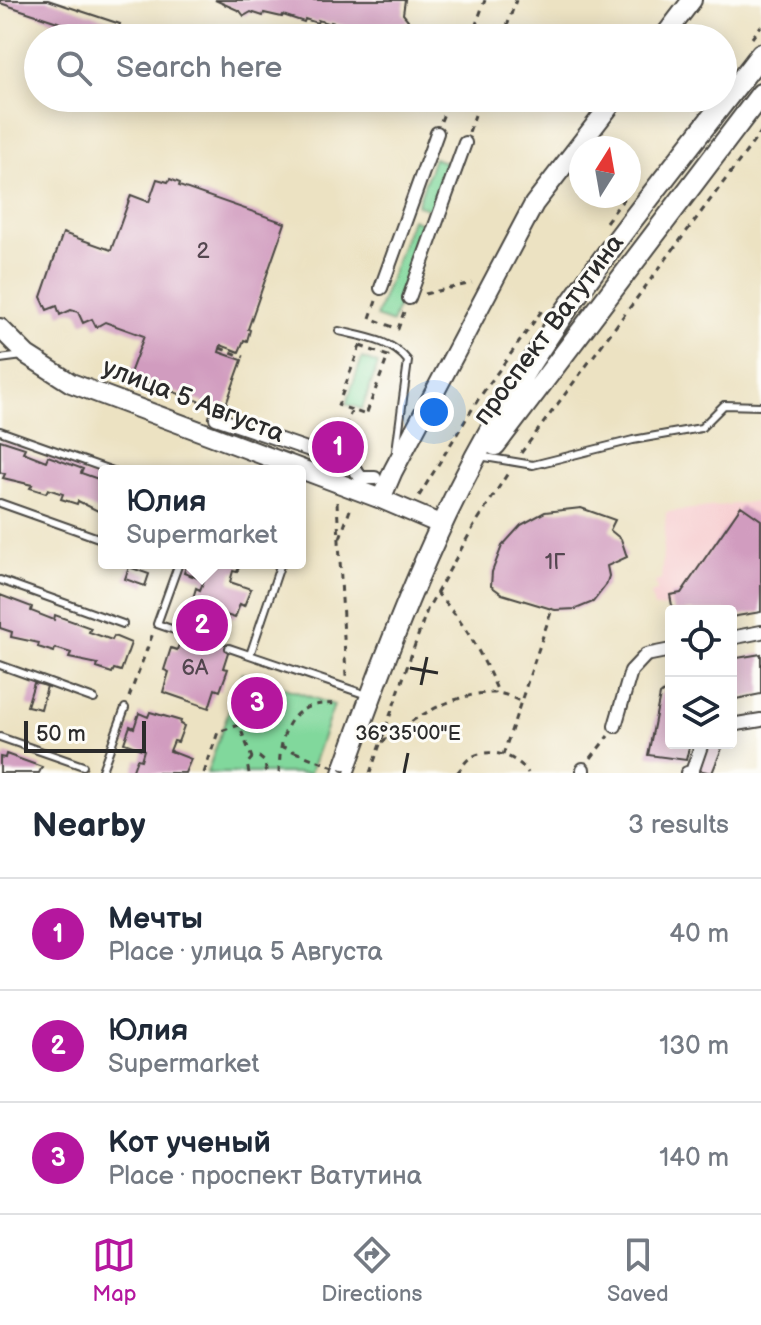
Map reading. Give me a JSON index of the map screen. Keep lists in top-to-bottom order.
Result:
{
  "streets": {
    "main road": ["проспект Ватутина"],
    "street": ["улица 5 Августа"]
  },
  "crossings": [
    ["проспект Ватутина", "улица 5 Августа"]
  ],
  "house_numbers": ["2", "1Г", "6А"],
  "scale_bar": "50 m",
  "north": "top",
  "page": {
    "search": "Search here",
    "pins": ["1", "2", "3"],
    "popup": ["Юлия", "Supermarket"],
    "scale": "50 m",
    "heading": ["Nearby", "3 results"],
    "list": [
      {
        "mark": "1",
        "name": "Мечты",
        "note": "Place · улица 5 Августа",
        "value": "40 m"
      },
      {
        "mark": "2",
        "name": "Юлия",
        "note": "Supermarket",
        "value": "130 m"
      },
      {
        "mark": "3",
        "name": "Кот ученый",
        "note": "Place · проспект Ватутина",
        "value": "140 m"
      }
    ],
    "nav": ["Map", "Directions", "Saved"]
  },
  "coordinates": ["36°35'00\"E"]
}
